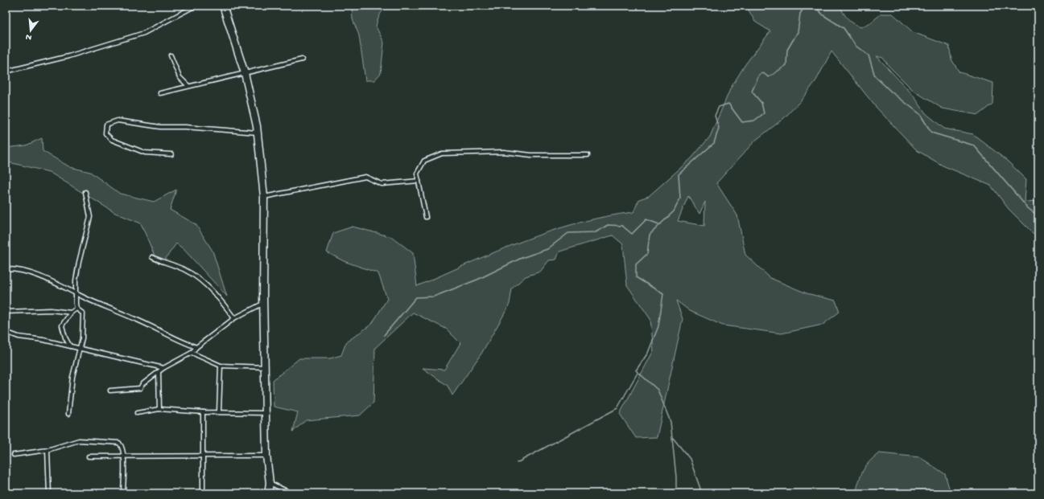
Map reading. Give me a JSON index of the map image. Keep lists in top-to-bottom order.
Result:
{
  "north": "bottom"
}
